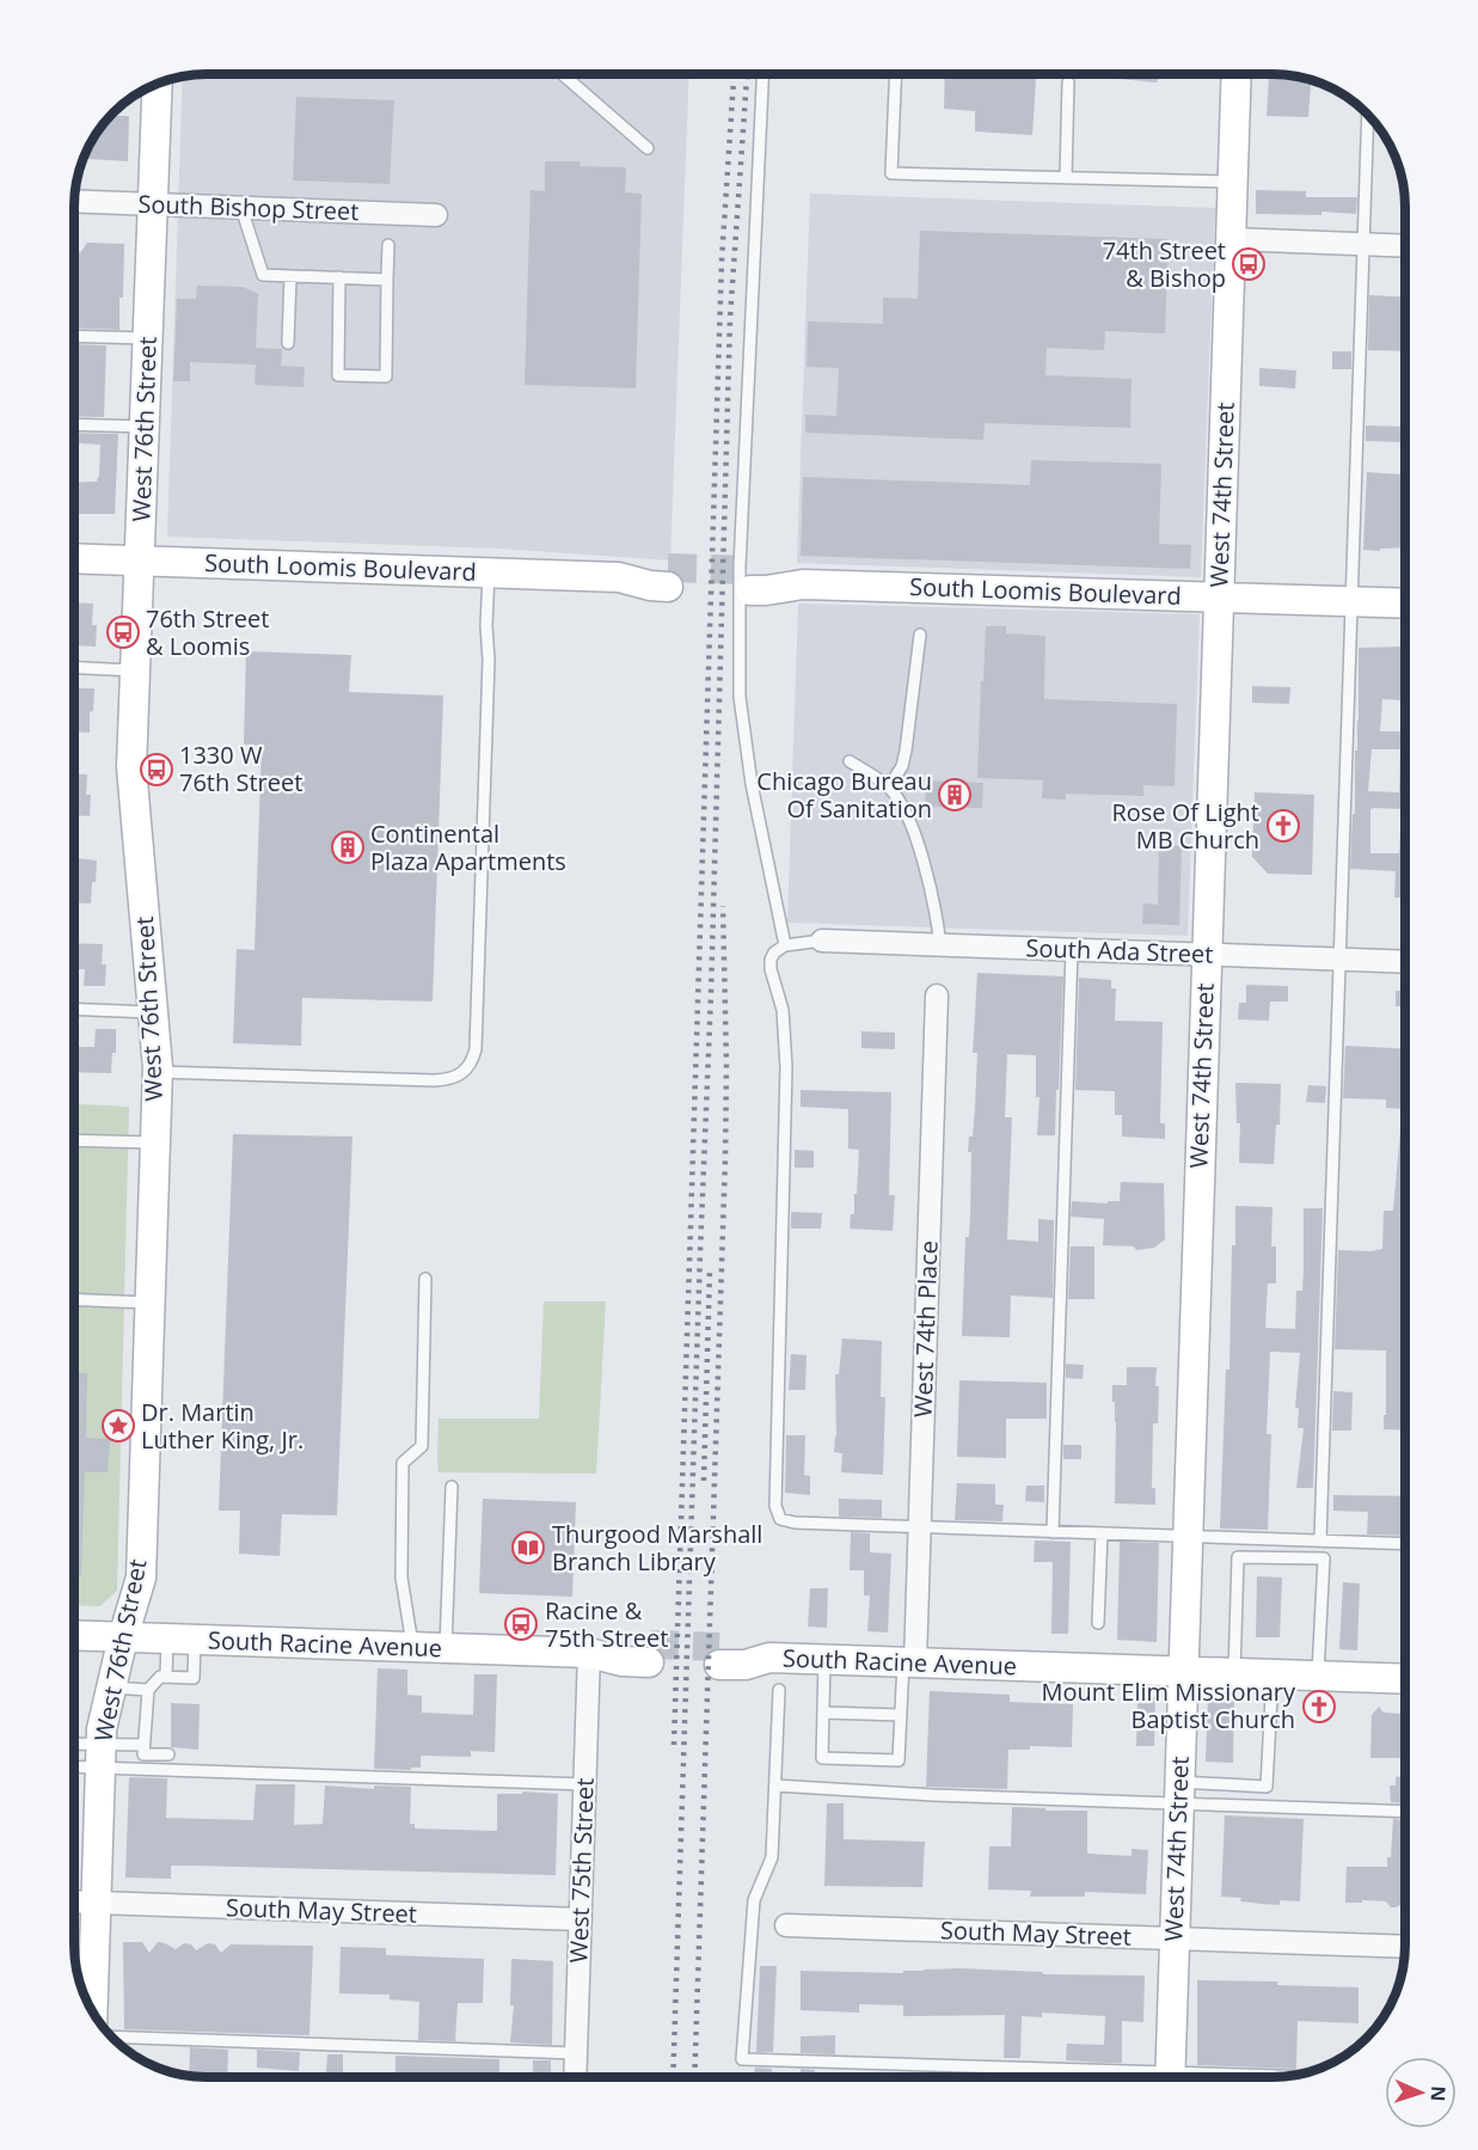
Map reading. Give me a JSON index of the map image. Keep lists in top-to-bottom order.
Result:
{
  "streets": {
    "street": [
      "South Bishop Street",
      "West 76th Street",
      "West 74th Street",
      "South Loomis Boulevard",
      "South Ada Street",
      "West 74th Place",
      "South Racine Avenue",
      "West 75th Street",
      "South May Street"
    ]
  },
  "crossings": [
    ["South Bishop Street", "West 76th Street"],
    ["West 76th Street", "South Loomis Boulevard"],
    ["West 76th Street", "South Racine Avenue"],
    ["West 76th Street", "South May Street"],
    ["West 74th Street", "South Loomis Boulevard"],
    ["West 74th Street", "South Ada Street"],
    ["West 74th Street", "South Racine Avenue"],
    ["West 74th Street", "South May Street"],
    ["West 74th Place", "South Racine Avenue"],
    ["South Racine Avenue", "West 75th Street"],
    ["West 75th Street", "South May Street"]
  ],
  "places": {
    "bus stop": [
      "74th Street & Bishop",
      "76th Street & Loomis",
      "1330 W 76th Street",
      "Racine & 75th Street"
    ],
    "building": ["Chicago Bureau Of Sanitation", "Continental Plaza Apartments"],
    "church": ["Rose Of Light MB Church", "Mount Elim Missionary Baptist Church"],
    "place": ["Dr. Martin Luther King, Jr."],
    "library": ["Thurgood Marshall Branch Library"]
  },
  "north": "right"
}
